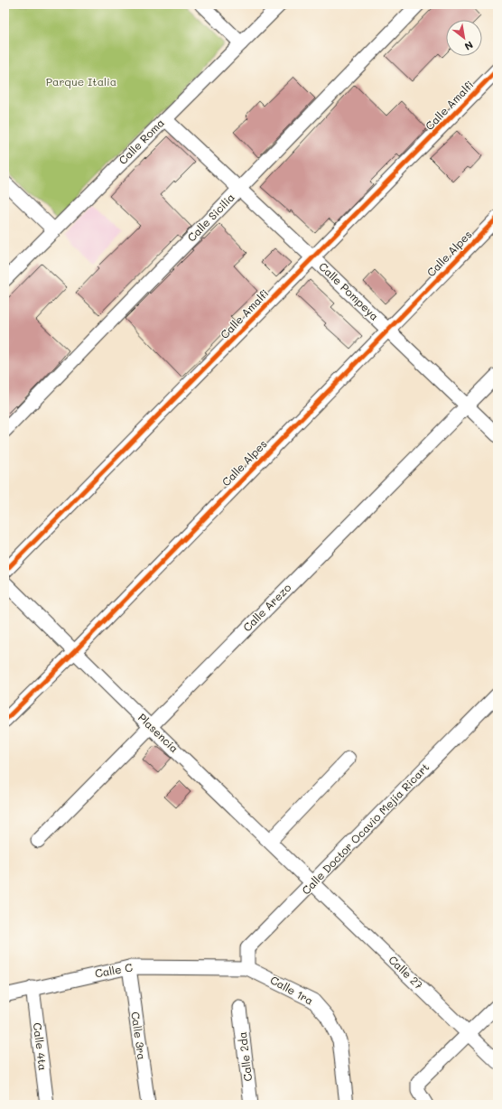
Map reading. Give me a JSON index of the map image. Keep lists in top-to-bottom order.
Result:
{
  "streets": {
    "street": [
      "Calle Amalfi",
      "Calle Roma",
      "Calle Sicilia",
      "Calle Alpes",
      "Calle Pompeya",
      "Calle Arezo",
      "Plasencia",
      "Calle Doctor Ocavio Mejía Ricart",
      "Calle C",
      "Calle 27",
      "Calle 1ra",
      "Calle 3ra",
      "Calle 4ta",
      "Calle 2da"
    ]
  },
  "crossings": [
    ["Calle Amalfi", "Calle Pompeya"],
    ["Calle Roma", "Calle Pompeya"],
    ["Calle Sicilia", "Calle Pompeya"],
    ["Calle Alpes", "Calle Pompeya"],
    ["Calle Alpes", "Plasencia"],
    ["Calle Pompeya", "Calle Arezo"],
    ["Calle Arezo", "Plasencia"],
    ["Plasencia", "Calle Doctor Ocavio Mejía Ricart"],
    ["Plasencia", "Calle 27"],
    ["Calle Doctor Ocavio Mejía Ricart", "Calle C"],
    ["Calle Doctor Ocavio Mejía Ricart", "Calle 27"],
    ["Calle Doctor Ocavio Mejía Ricart", "Calle 1ra"],
    ["Calle C", "Calle 1ra"],
    ["Calle C", "Calle 3ra"],
    ["Calle C", "Calle 4ta"]
  ],
  "parks": ["Parque Italia"],
  "north": "bottom right"
}
